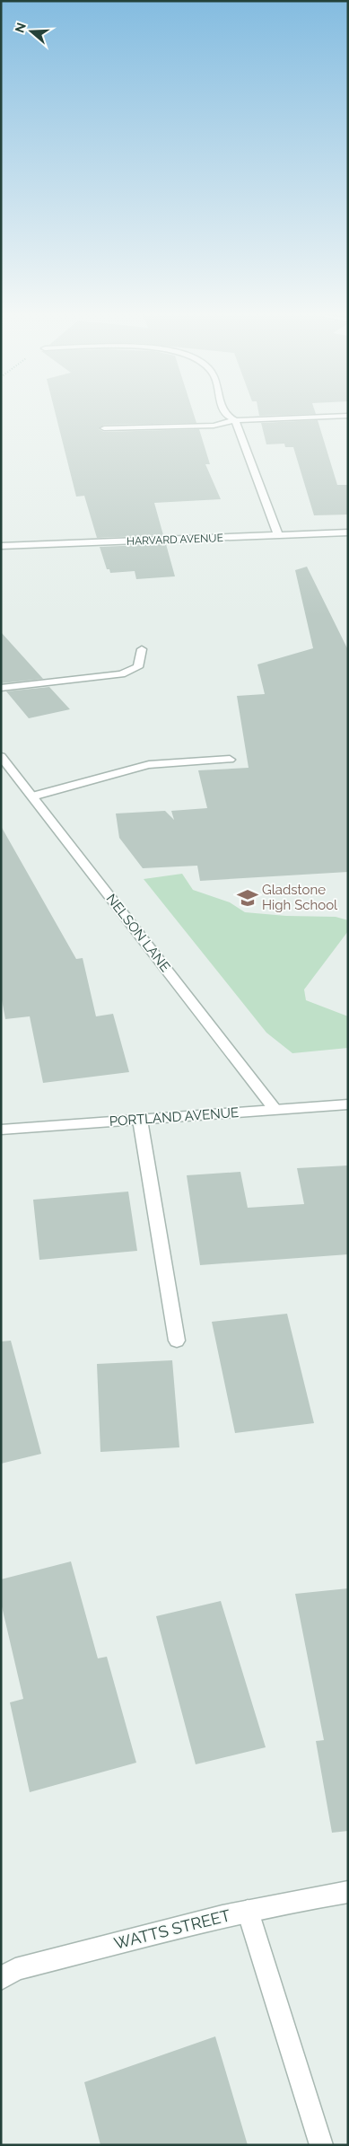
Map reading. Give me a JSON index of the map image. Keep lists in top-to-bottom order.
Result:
{
  "streets": {
    "street": [
      "HARVARD AVENUE",
      "NELSON LANE",
      "PORTLAND AVENUE",
      "WATTS STREET"
    ]
  },
  "crossings": [
    ["NELSON LANE", "PORTLAND AVENUE"]
  ],
  "places": {
    "school or university": ["Gladstone High School"]
  },
  "north": "left"
}
